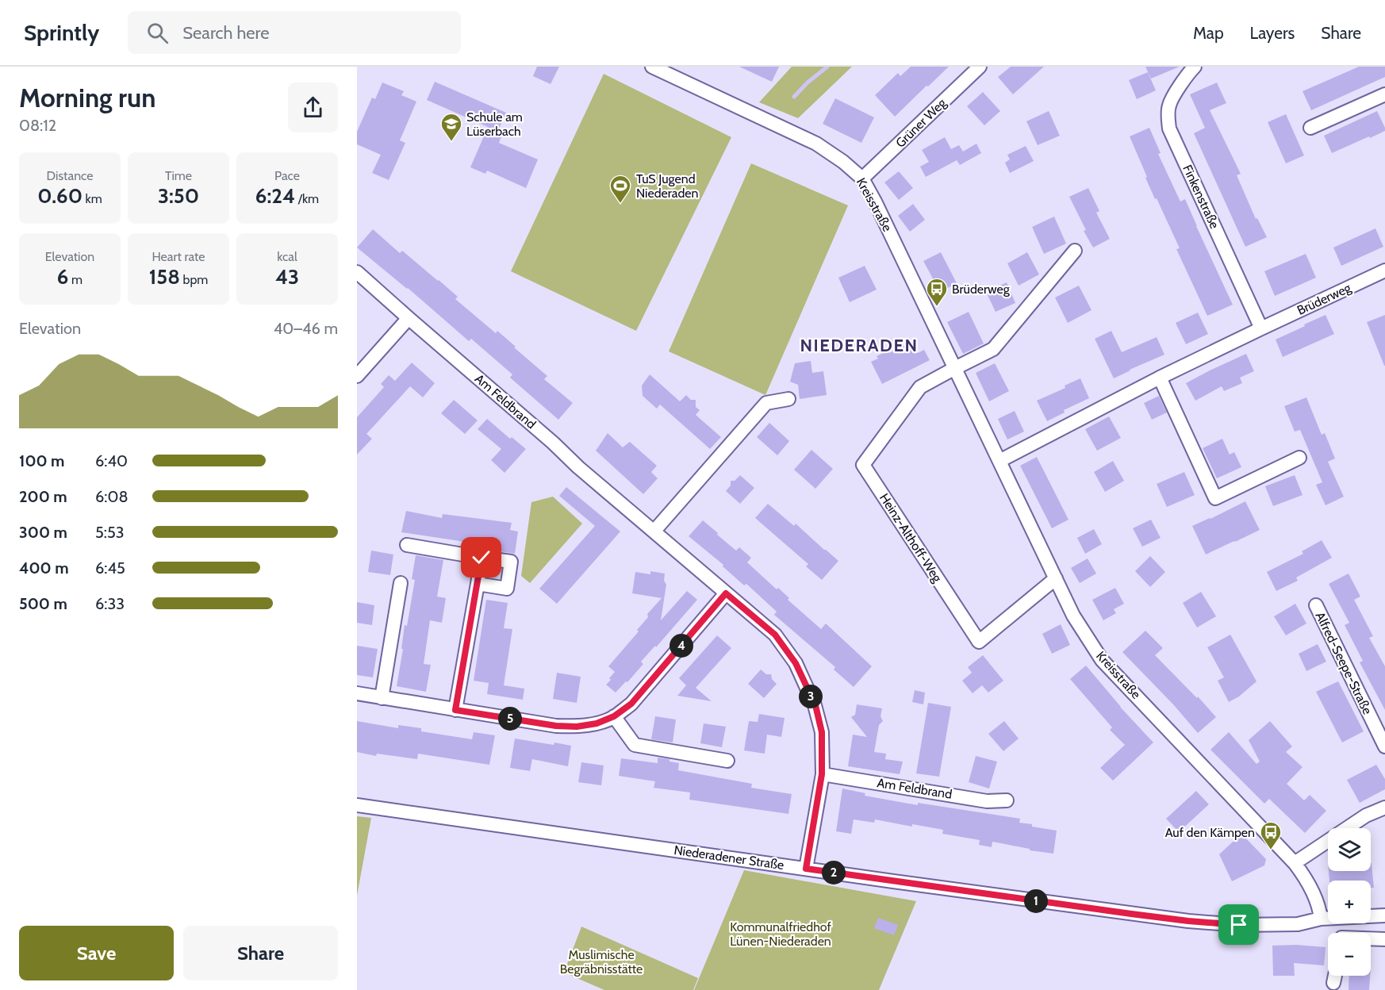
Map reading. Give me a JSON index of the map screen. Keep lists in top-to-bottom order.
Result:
{
  "streets": {
    "street": [
      "Grüner Weg",
      "Finkenstraße",
      "Kreisstraße",
      "Brüderweg",
      "Am Feldbrand",
      "Heinz-Althoff-Weg",
      "Alfred-Seepe-Straße",
      "Niederadener Straße"
    ]
  },
  "crossings": [
    ["Grüner Weg", "Kreisstraße"],
    ["Finkenstraße", "Brüderweg"],
    ["Kreisstraße", "Brüderweg"],
    ["Kreisstraße", "Heinz-Althoff-Weg"],
    ["Kreisstraße", "Niederadener Straße"],
    ["Am Feldbrand", "Niederadener Straße"]
  ],
  "districts": ["NIEDERADEN"],
  "parks": ["Kommunalfriedhof Lünen-Niederaden", "Muslimische Begräbnisstätte"],
  "places": {
    "school or university": ["Schule am Lüserbach"],
    "sports": ["TuS Jugend Niederaden"],
    "bus stop": ["Brüderweg", "Auf den Kämpen"]
  },
  "page": {
    "header": "Sprintly",
    "search": "Search here",
    "nav": ["Map", "Layers", "Share"],
    "heading": ["Morning run", "08:12"],
    "stats": [
      ["Distance", "0.60 km"],
      ["Time", "3:50"],
      ["Pace", "6:24 /km"],
      ["Elevation", "6 m"],
      ["Heart rate", "158 bpm"],
      ["kcal", "43"]
    ],
    "chart": ["Elevation", "40–46 m"],
    "list": [
      {
        "name": "100 m",
        "note": "6:40"
      },
      {
        "name": "200 m",
        "note": "6:08"
      },
      {
        "name": "300 m",
        "note": "5:53"
      },
      {
        "name": "400 m",
        "note": "6:45"
      },
      {
        "name": "500 m",
        "note": "6:33"
      }
    ],
    "pins": [
      "4",
      "3",
      "5",
      "2",
      "1"
    ],
    "map_buttons": ["+", "−"],
    "buttons": ["Save", "Share"]
  }
}
